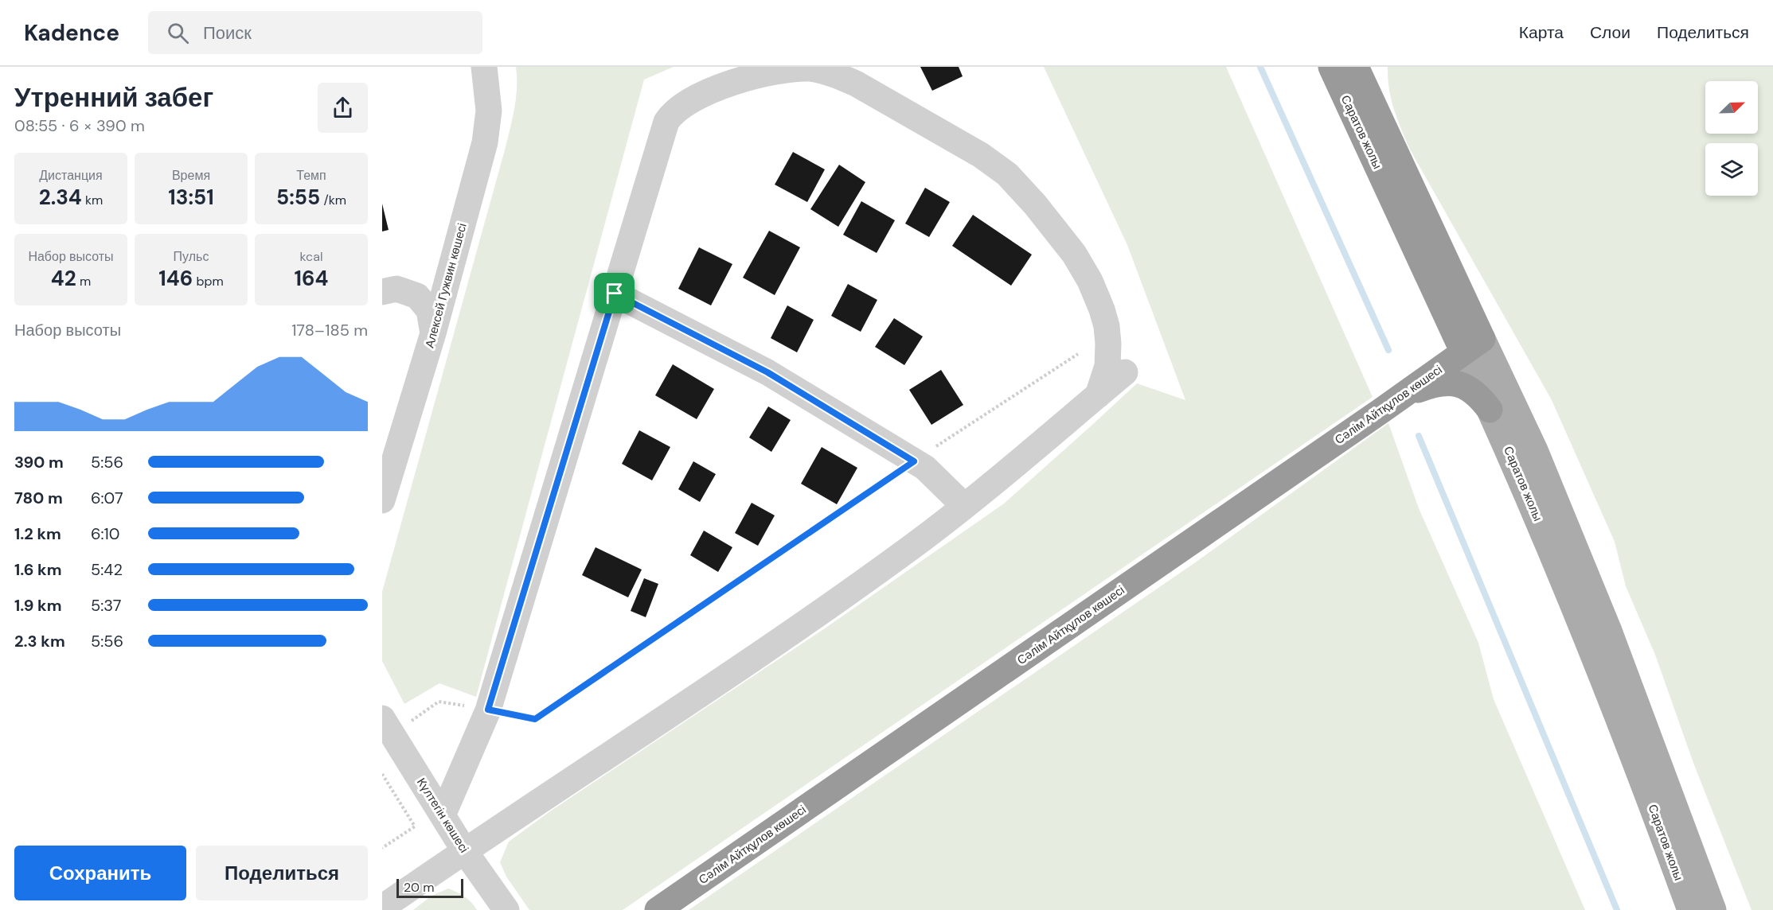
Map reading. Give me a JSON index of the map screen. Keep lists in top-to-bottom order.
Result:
{
  "streets": {
    "highway": ["Саратов жолы", "Сәлім Айтқұлов көшесі"],
    "street": ["Алексей Гужвин көшесі", "Күлтегін көшесі"]
  },
  "crossings": [
    ["Саратов жолы", "Сәлім Айтқұлов көшесі"]
  ],
  "scale_bar": "20 m",
  "north": "top right",
  "page": {
    "header": "Kadence",
    "search": "Поиск",
    "nav": ["Карта", "Слои", "Поделиться"],
    "heading": ["Утренний забег", "08:55 · 6 × 390 m"],
    "stats": [
      ["Дистанция", "2.34 km"],
      ["Время", "13:51"],
      ["Темп", "5:55 /km"],
      ["Набор высоты", "42 m"],
      ["Пульс", "146 bpm"],
      ["kcal", "164"]
    ],
    "chart": ["Набор высоты", "178–185 m"],
    "list": [
      {
        "name": "390 m",
        "note": "5:56"
      },
      {
        "name": "780 m",
        "note": "6:07"
      },
      {
        "name": "1.2 km",
        "note": "6:10"
      },
      {
        "name": "1.6 km",
        "note": "5:42"
      },
      {
        "name": "1.9 km",
        "note": "5:37"
      },
      {
        "name": "2.3 km",
        "note": "5:56"
      }
    ],
    "buttons": ["Сохранить", "Поделиться"],
    "scale": "20 m"
  }
}
